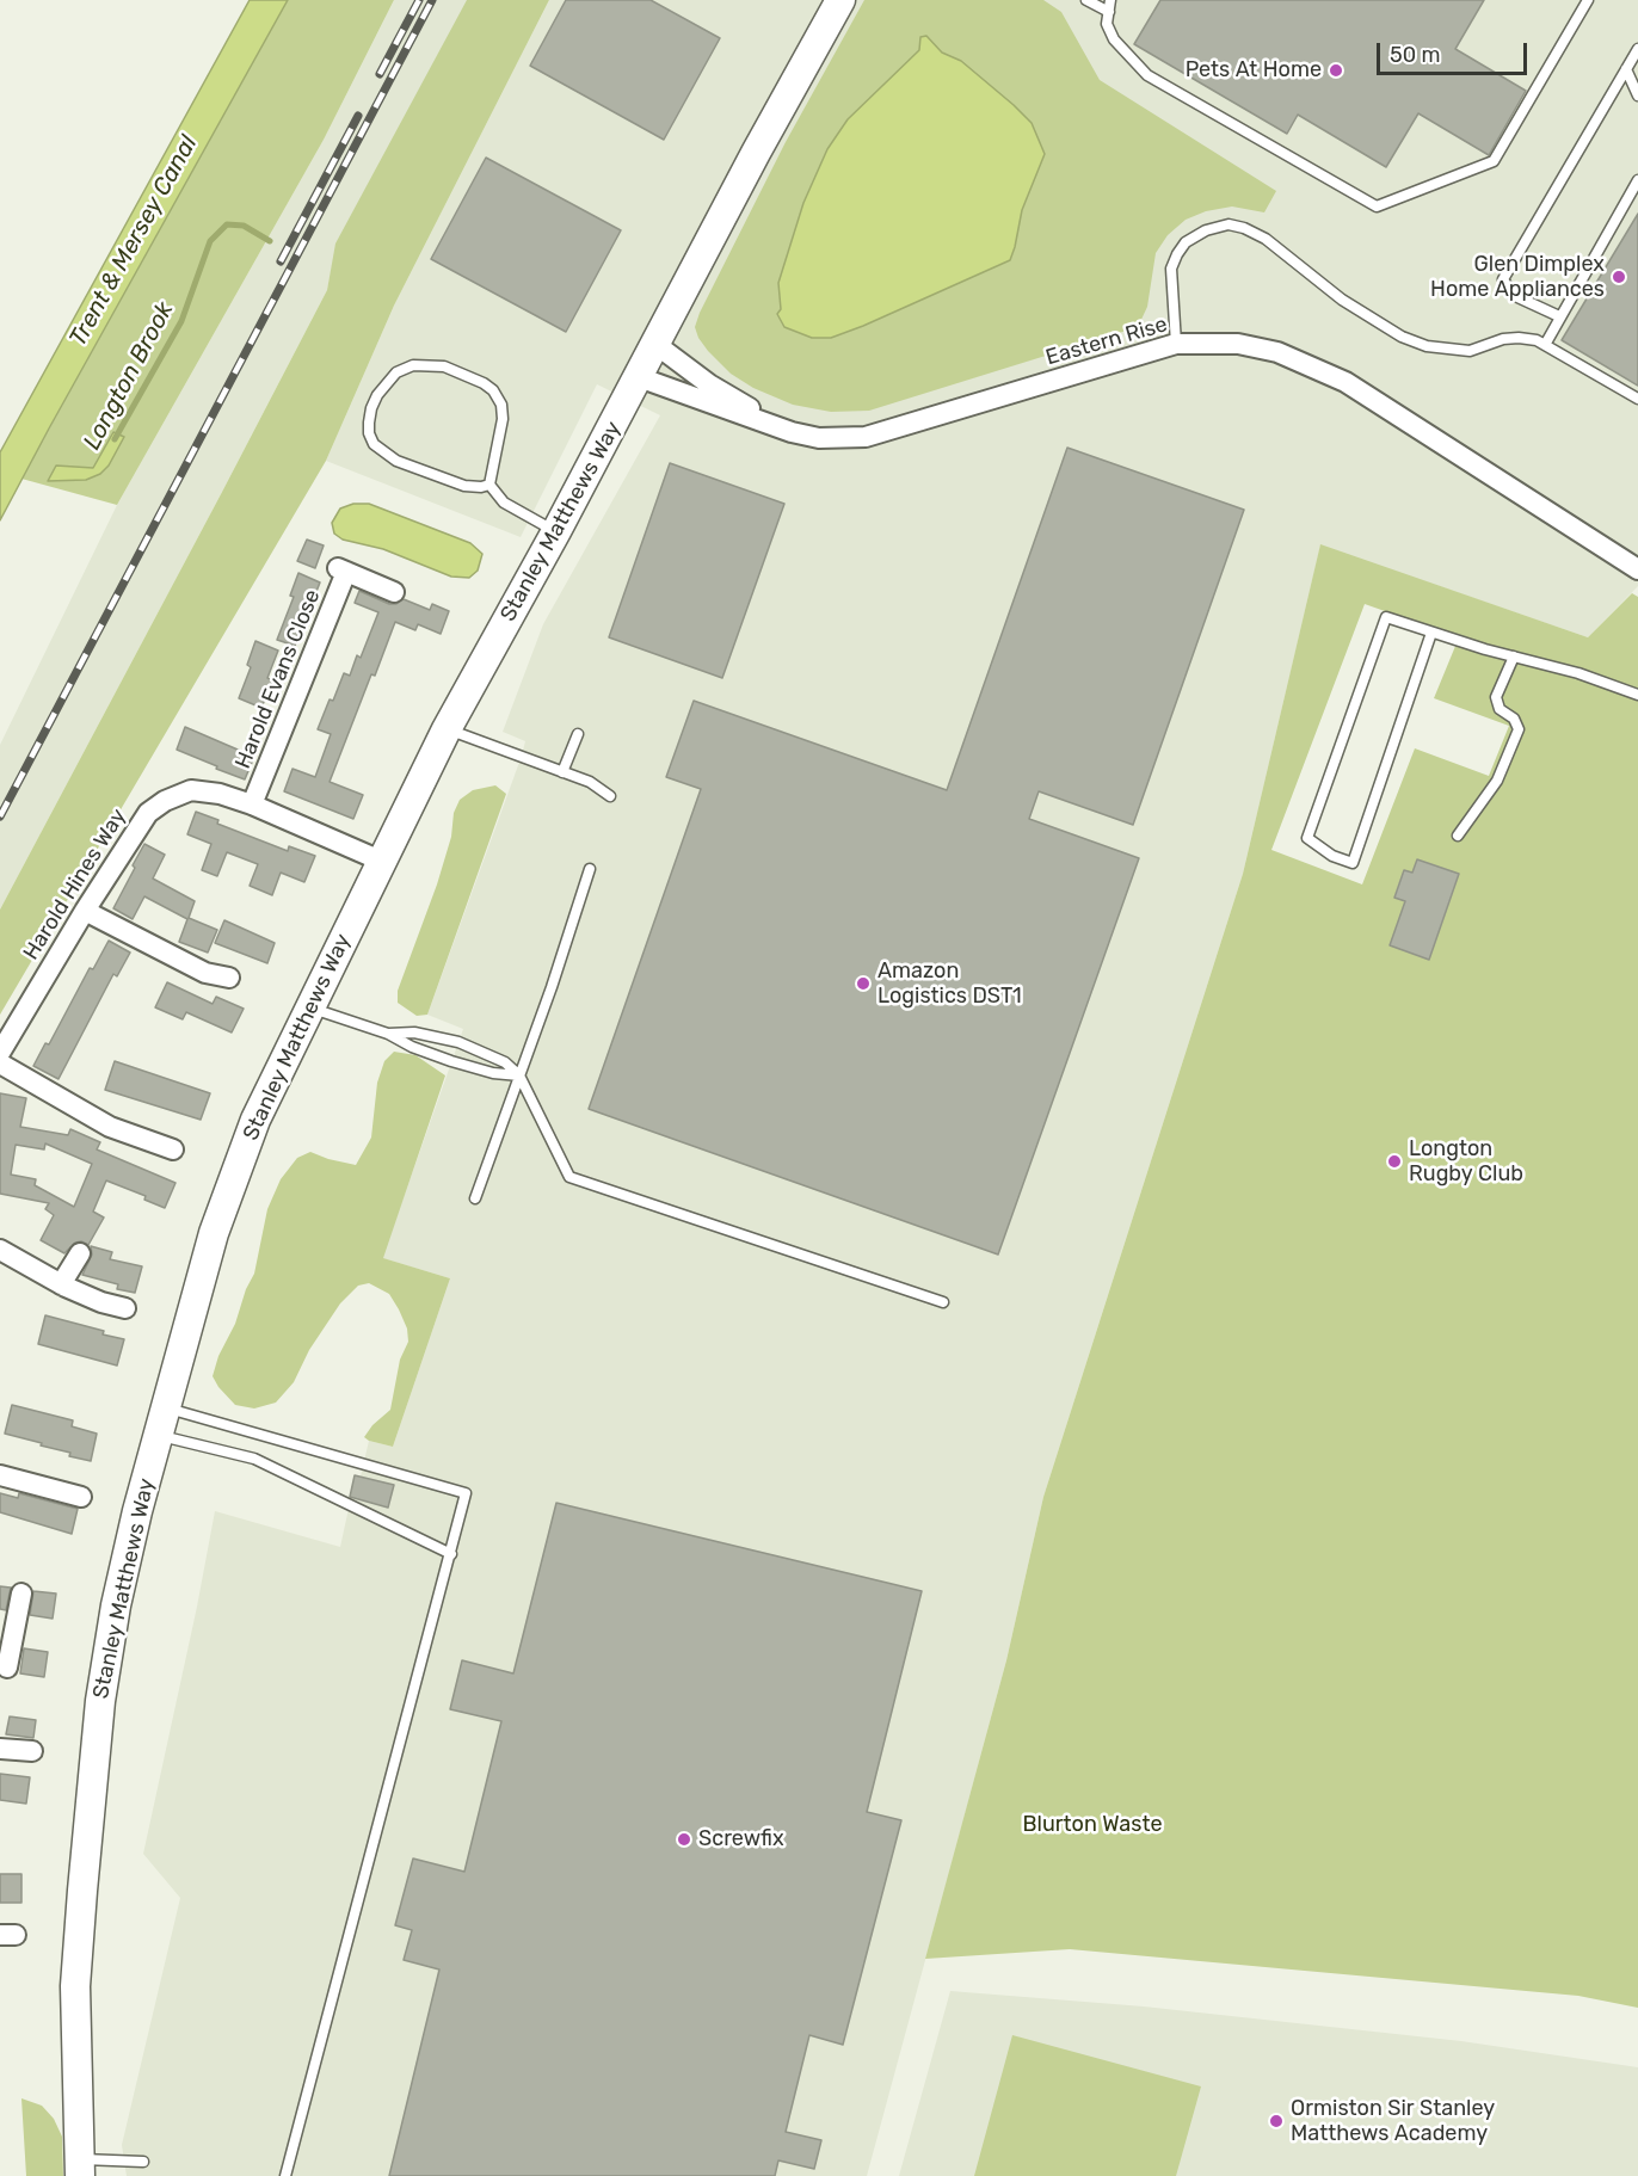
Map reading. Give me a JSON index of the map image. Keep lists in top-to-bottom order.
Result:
{
  "streets": {
    "main road": ["Stanley Matthews Way"],
    "street": ["Eastern Rise", "Harold Evans Close", "Harold Hines Way"]
  },
  "crossings": [
    ["Eastern Rise", "Stanley Matthews Way"],
    ["Stanley Matthews Way", "Harold Hines Way"],
    ["Harold Evans Close", "Harold Hines Way"]
  ],
  "water": ["Trent & Mersey Canal", "Longton Brook"],
  "parks": ["Blurton Waste"],
  "places": [
    "Pets At Home",
    "Glen Dimplex Home Appliances",
    "Amazon Logistics DST1",
    "Longton Rugby Club",
    "Screwfix",
    "Ormiston Sir Stanley Matthews Academy"
  ],
  "scale_bar": "50 m"
}
